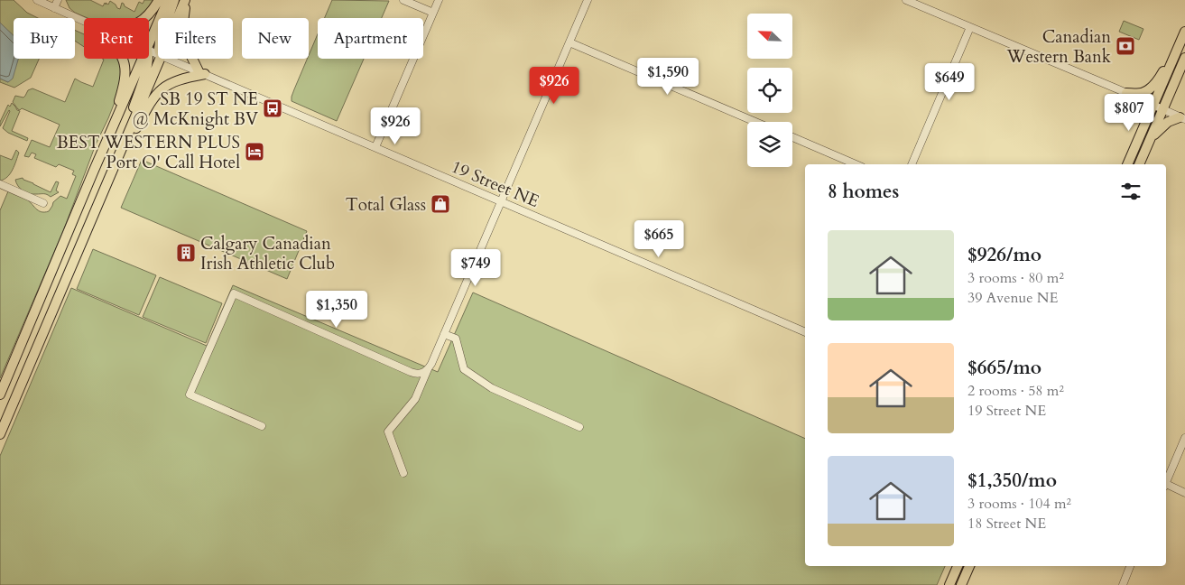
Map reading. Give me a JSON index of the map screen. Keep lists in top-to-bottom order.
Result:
{
  "streets": {
    "street": ["19 Street NE"]
  },
  "places": {
    "bank": ["Canadian Western Bank"],
    "bus stop": ["SB 19 ST NE @ McKnight BV"],
    "hotel": ["BEST WESTERN PLUS Port O' Call Hotel"],
    "shop": ["Total Glass"],
    "building": ["Calgary Canadian Irish Athletic Club"]
  },
  "north": "top left",
  "page": {
    "chip": [
      "Buy",
      "Rent",
      "Filters",
      "New",
      "Apartment"
    ],
    "price": [
      "$1,590",
      "$649",
      "$926",
      "$807",
      "$926",
      "$665",
      "$749",
      "$1,350"
    ],
    "heading": "8 homes",
    "list": [
      {
        "name": "$926/mo",
        "note": "3 rooms · 80 m² · 39 Avenue NE"
      },
      {
        "name": "$665/mo",
        "note": "2 rooms · 58 m² · 19 Street NE"
      },
      {
        "name": "$1,350/mo",
        "note": "3 rooms · 104 m² · 18 Street NE"
      }
    ]
  }
}
